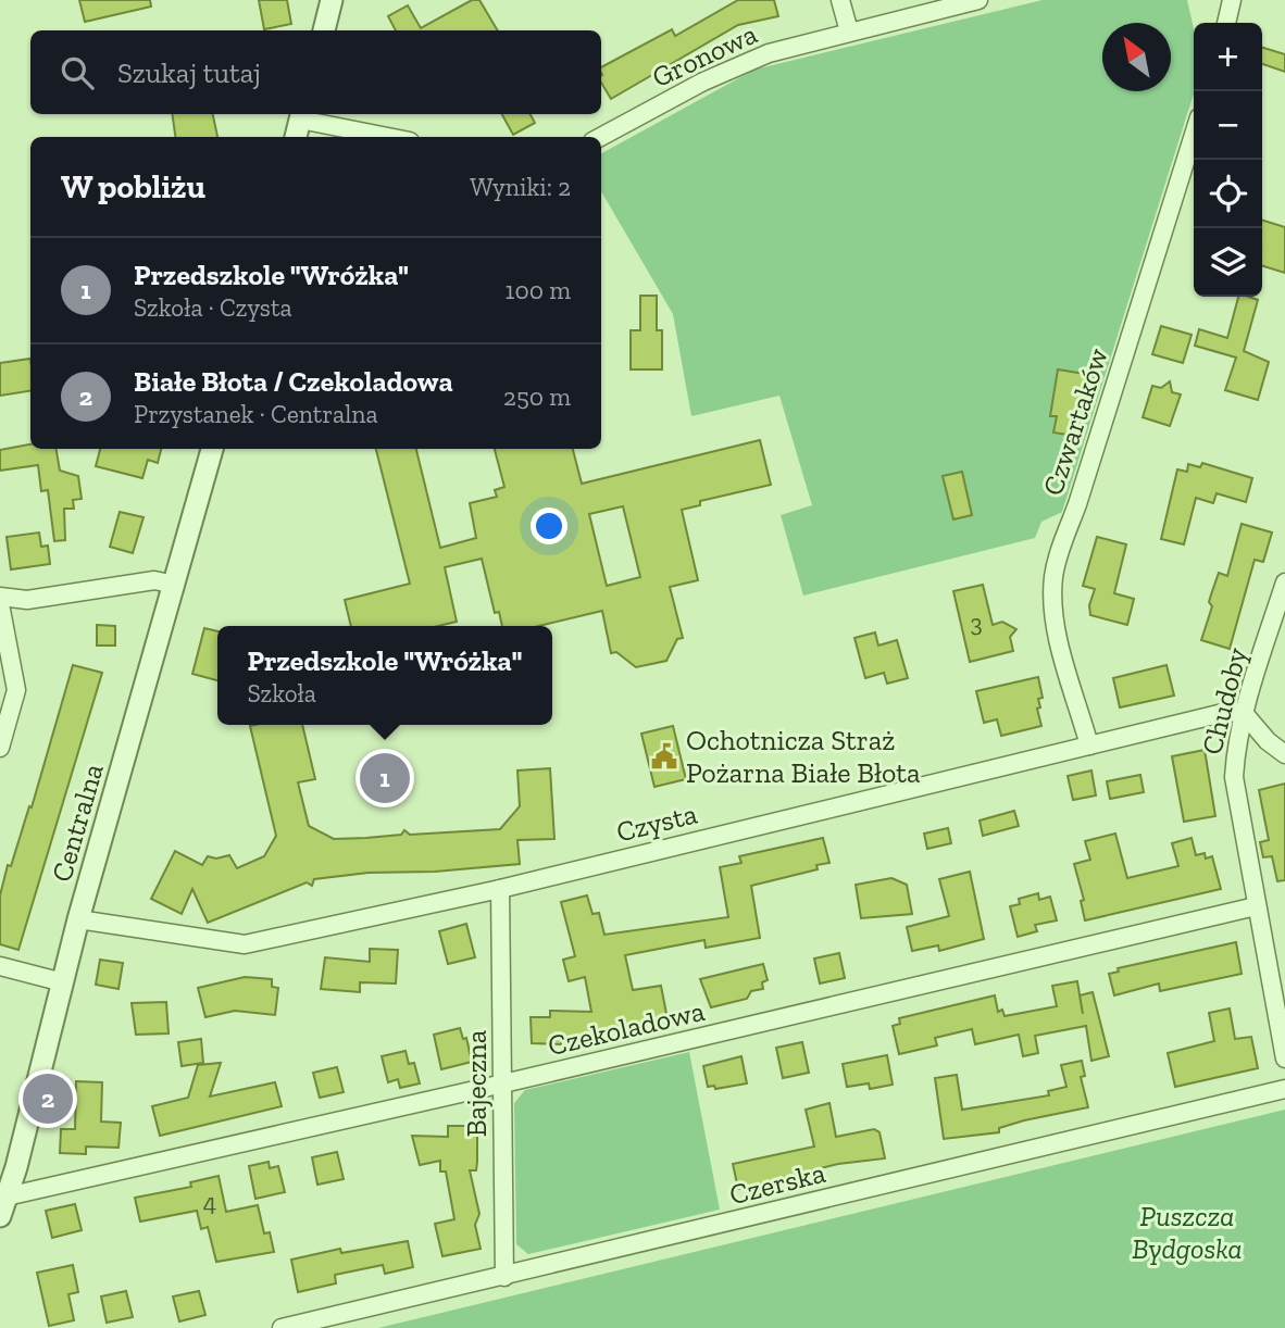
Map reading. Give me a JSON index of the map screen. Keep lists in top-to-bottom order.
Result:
{
  "streets": {
    "street": [
      "Gronowa",
      "Czwartaków",
      "Chudoby",
      "Centralna",
      "Czysta",
      "Czekoladowa",
      "Bajeczna",
      "Czerska"
    ]
  },
  "crossings": [
    ["Czwartaków", "Czysta"],
    ["Chudoby", "Czysta"],
    ["Chudoby", "Czekoladowa"],
    ["Centralna", "Czysta"],
    ["Centralna", "Czekoladowa"],
    ["Czysta", "Bajeczna"],
    ["Czekoladowa", "Bajeczna"],
    ["Bajeczna", "Czerska"]
  ],
  "parks": ["Puszcza Bydgoska"],
  "places": {
    "public building": ["Ochotnicza Straż Pożarna Białe Błota"]
  },
  "house_numbers": ["3", "4"],
  "north": "top left",
  "page": {
    "map_buttons": ["+", "−"],
    "search": "Szukaj tutaj",
    "heading": ["W pobliżu", "Wyniki: 2"],
    "list": [
      {
        "mark": "1",
        "name": "Przedszkole \"Wróżka\"",
        "note": "Szkoła · Czysta",
        "value": "100 m"
      },
      {
        "mark": "2",
        "name": "Białe Błota / Czekoladowa",
        "note": "Przystanek · Centralna",
        "value": "250 m"
      }
    ],
    "popup": ["Przedszkole \"Wróżka\"", "Szkoła"],
    "pins": ["1", "2"]
  }
}
